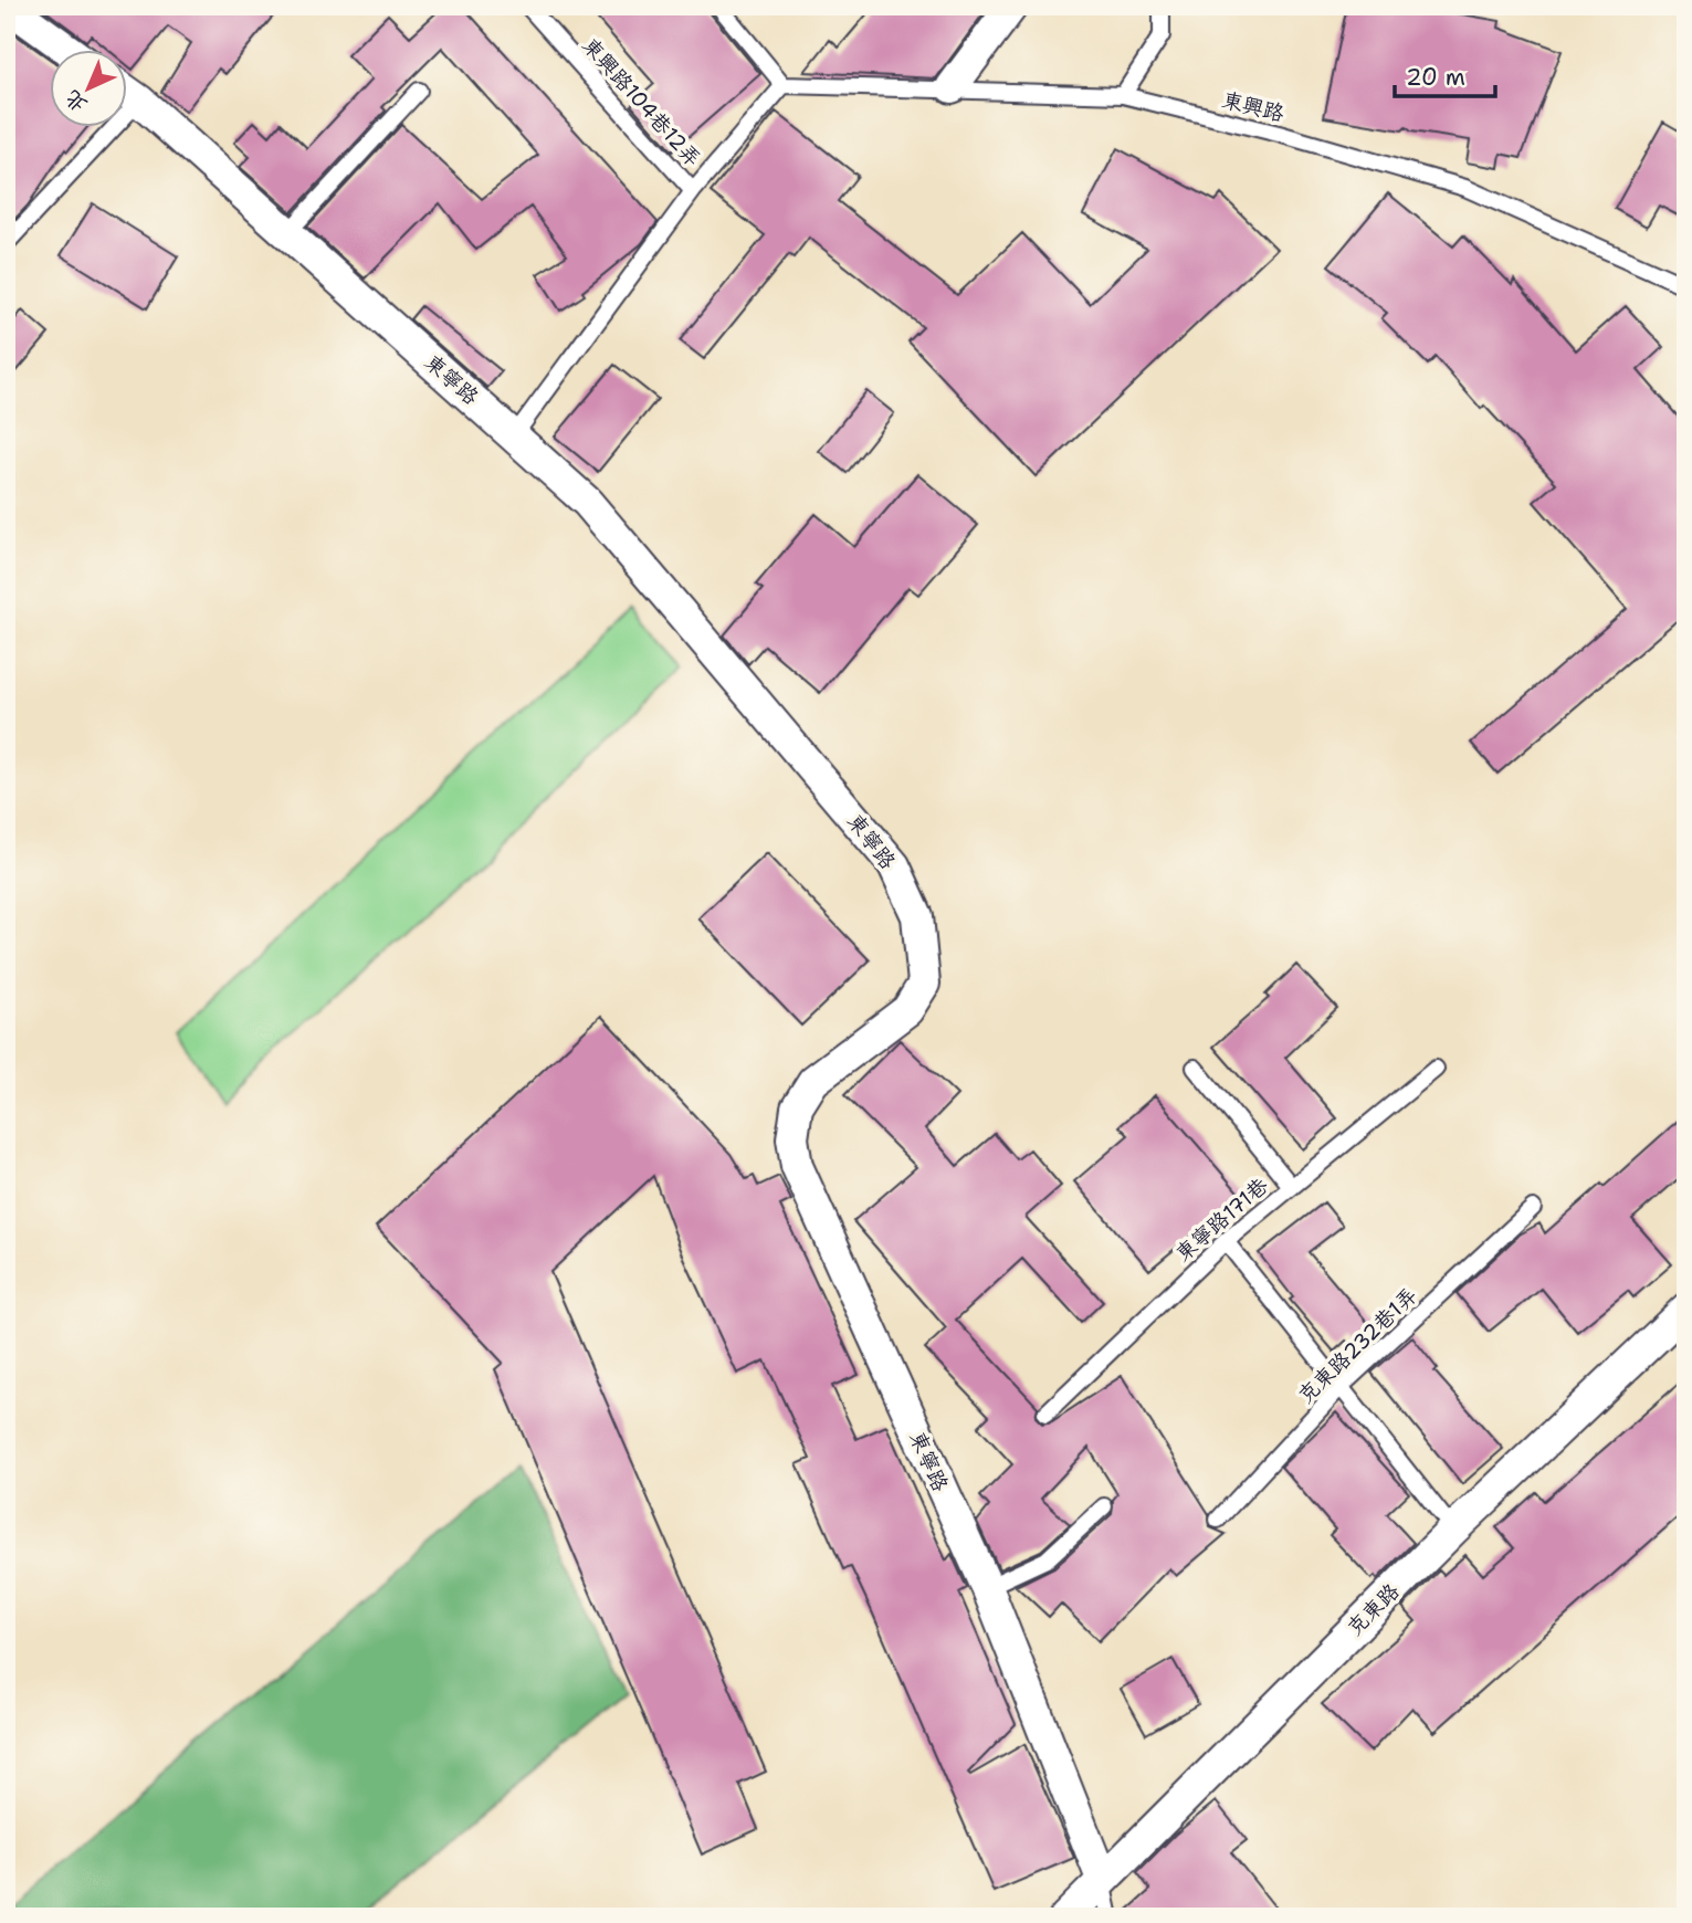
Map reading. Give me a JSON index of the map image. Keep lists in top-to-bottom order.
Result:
{
  "streets": {
    "street": ["東寧路", "克東路"],
    "lane": [
      "東興路104巷12弄",
      "東興路",
      "東寧路171巷",
      "克東路232巷1弄"
    ]
  },
  "crossings": [
    ["東寧路", "克東路"]
  ],
  "scale_bar": "20 m",
  "north": "bottom left"
}
